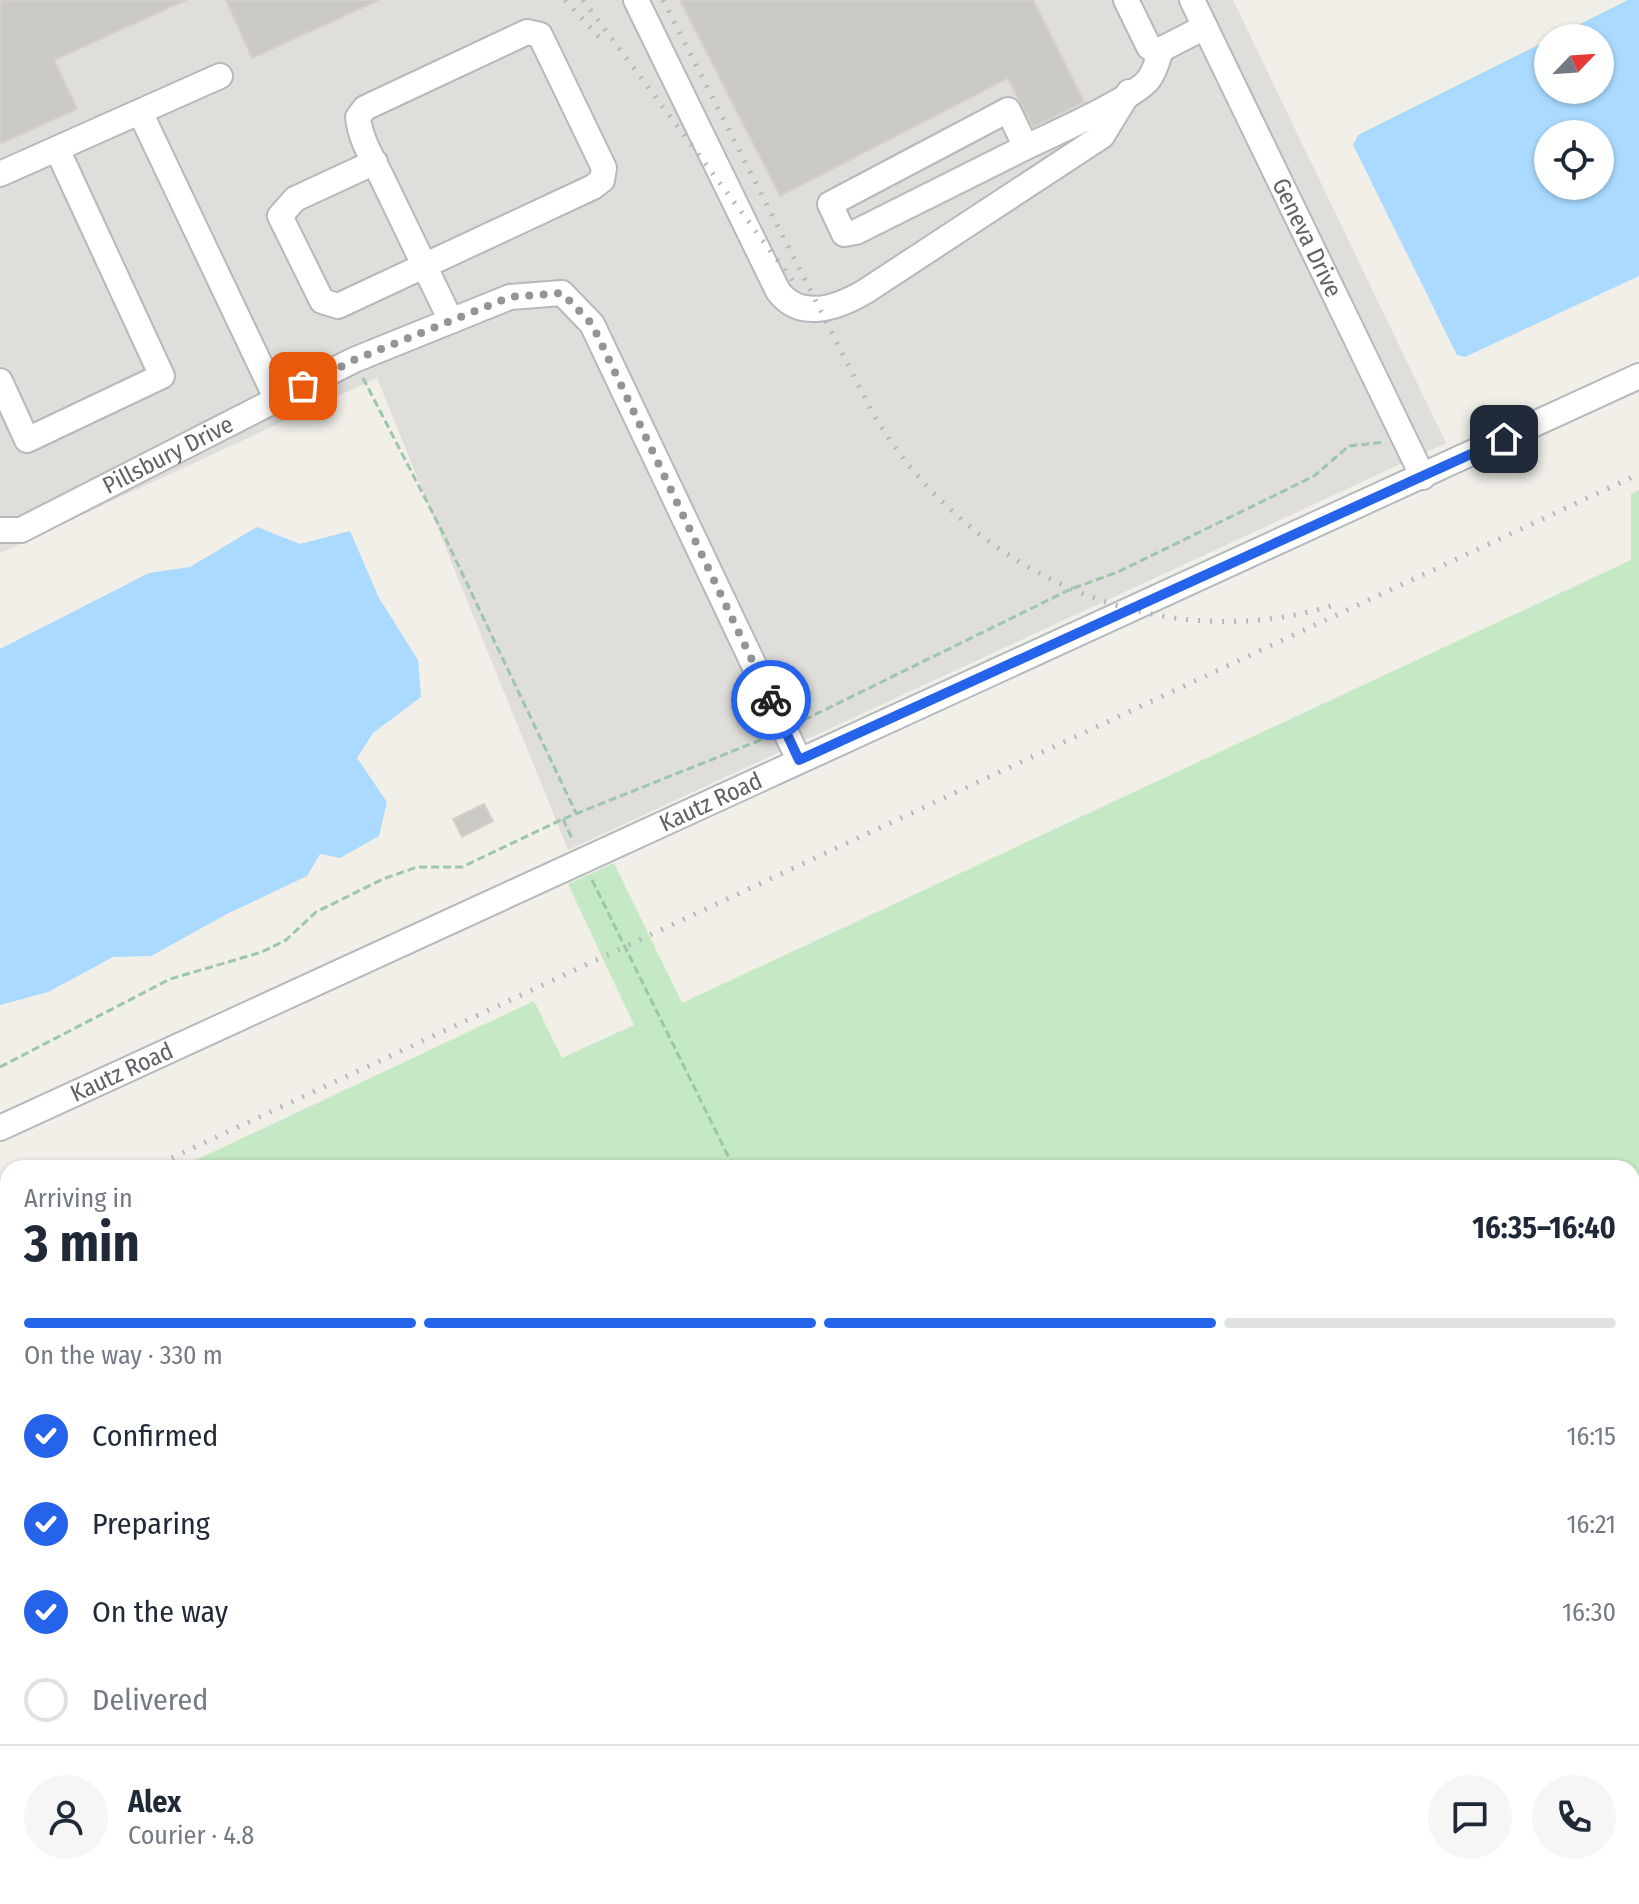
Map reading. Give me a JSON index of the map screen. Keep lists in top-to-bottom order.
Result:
{
  "streets": {
    "street": ["Geneva Drive", "Pillsbury Drive", "Kautz Road"]
  },
  "crossings": [
    ["Geneva Drive", "Kautz Road"],
    ["Pillsbury Drive", "Kautz Road"]
  ],
  "north": "top right",
  "page": {
    "heading": ["3 min", "Arriving in", "16:35–16:40"],
    "panel": ["Alex", "Courier · 4.8"],
    "bar": "On the way · 330 m",
    "list": [
      ["Confirmed", "16:15"],
      ["Preparing", "16:21"],
      ["On the way", "16:30"],
      "Delivered"
    ]
  }
}
